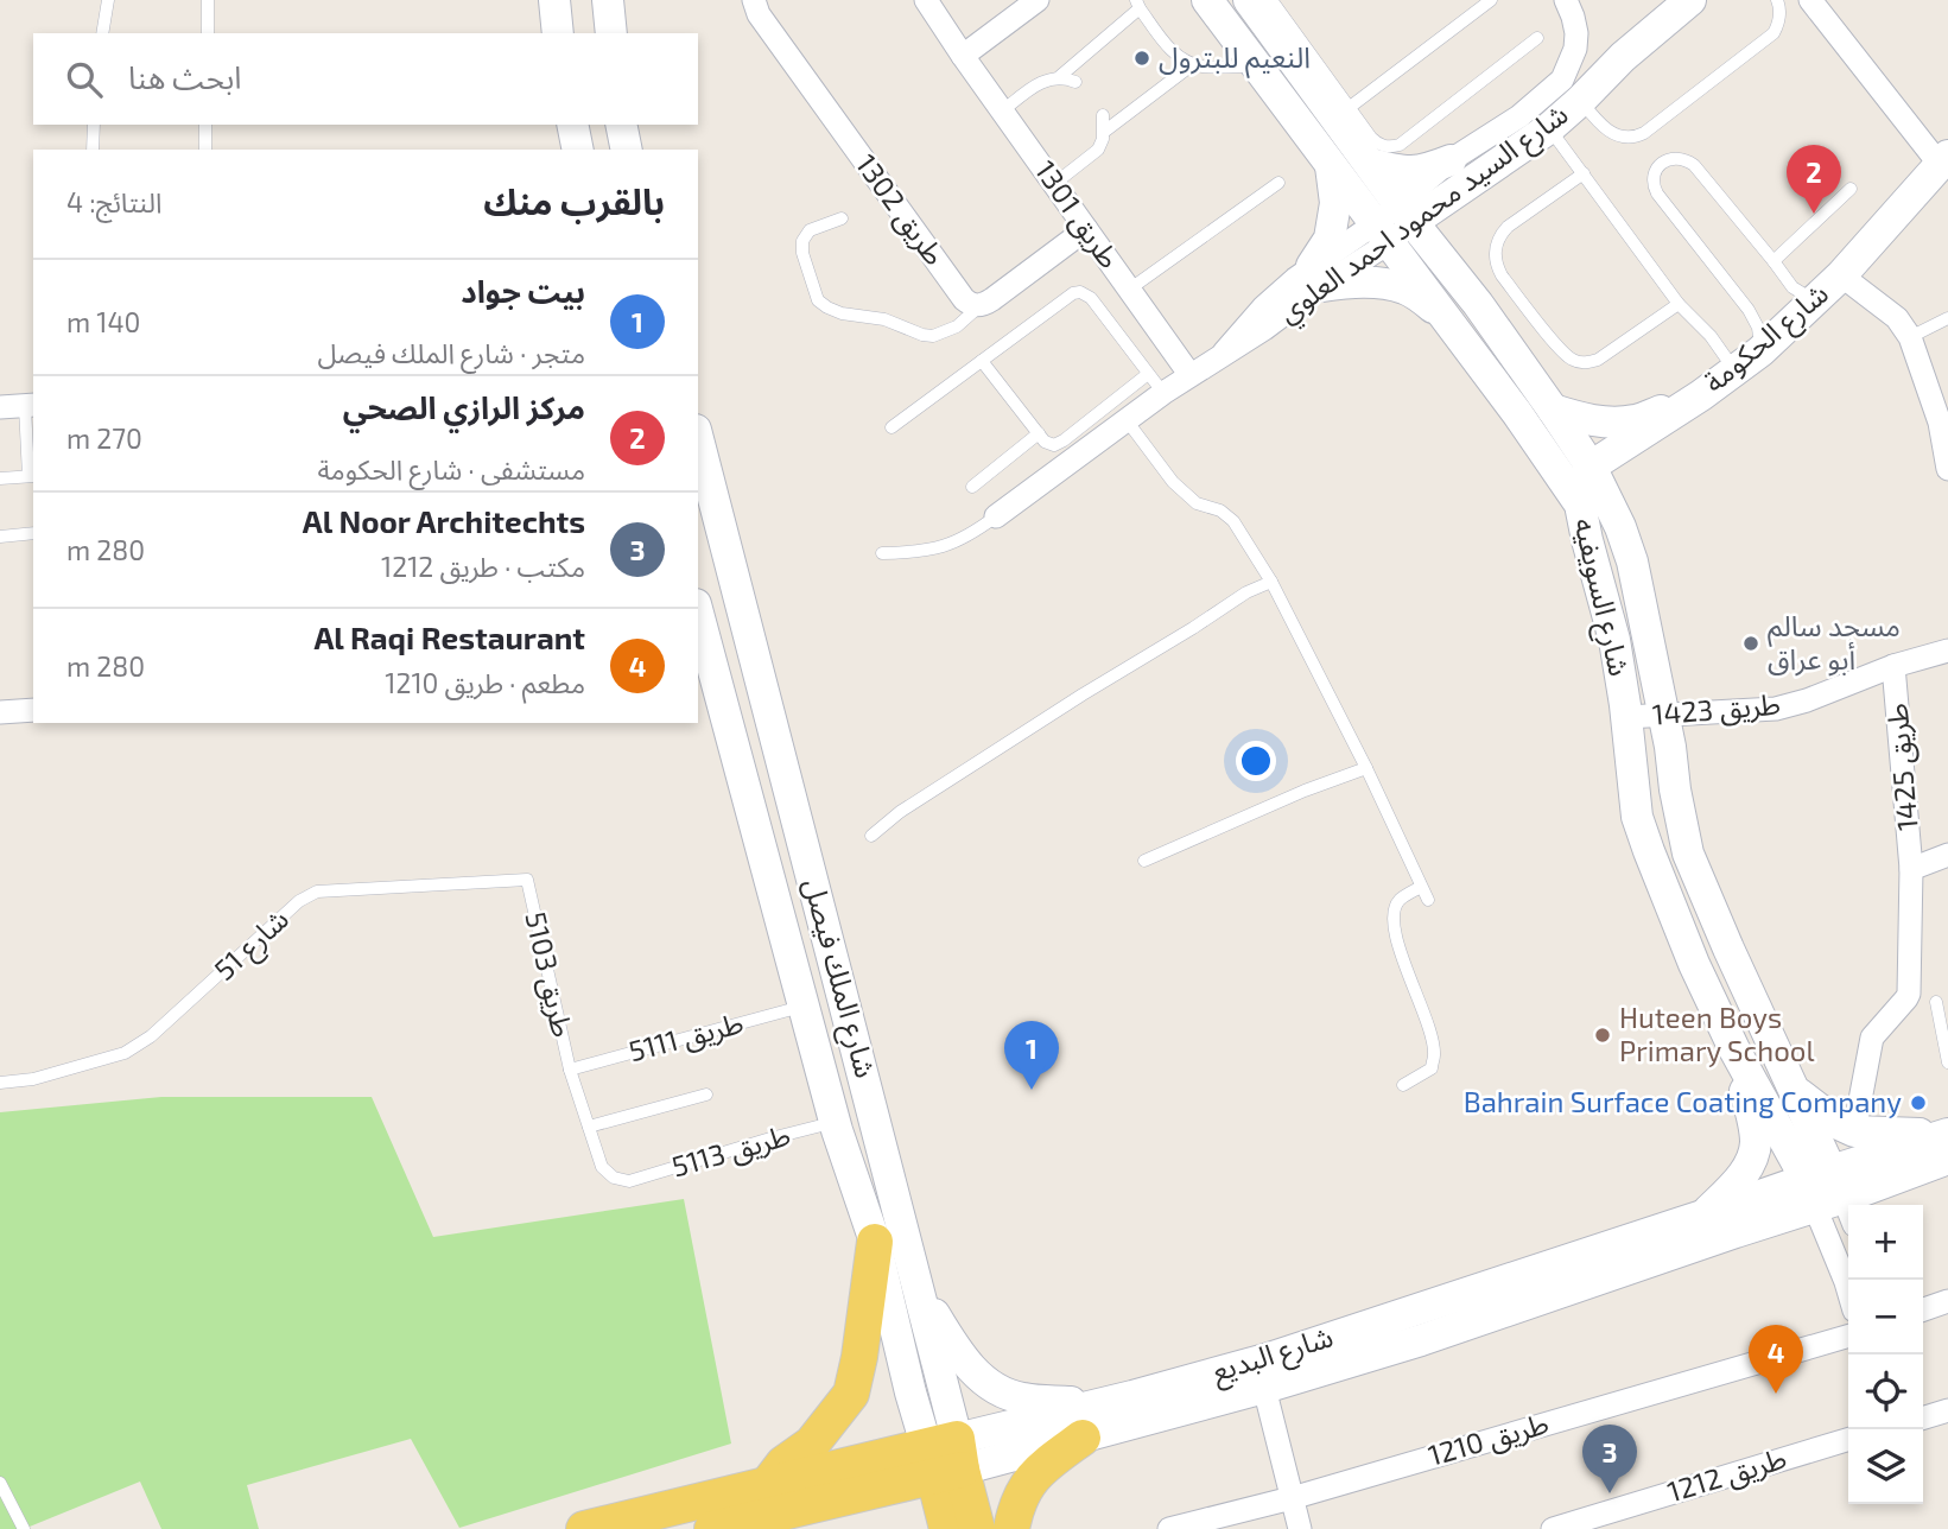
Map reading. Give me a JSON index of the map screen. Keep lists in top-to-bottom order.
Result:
{
  "streets": {
    "main road": ["شارع الملك فيصل", "شارع البديع"],
    "street": [
      "طريق 1302",
      "شارع السيد محمود احمد العلوي",
      "طريق 1301",
      "شارع الحكومة",
      "شارع السويفيه",
      "طريق 1423",
      "طريق 1425",
      "طريق 1210",
      "طريق 1212"
    ],
    "lane": [
      "شارع 51",
      "طريق 5103",
      "طريق 5111",
      "طريق 5113"
    ]
  },
  "crossings": [
    ["شارع السيد محمود احمد العلوي", "طريق 1301"],
    ["شارع السيد محمود احمد العلوي", "شارع السويفيه"],
    ["شارع الحكومة", "شارع السويفيه"],
    ["شارع السويفيه", "طريق 1423"],
    ["شارع السويفيه", "شارع البديع"],
    ["طريق 1423", "طريق 1425"],
    ["شارع 51", "طريق 5103"],
    ["طريق 5103", "طريق 5111"],
    ["طريق 5103", "طريق 5113"],
    ["شارع الملك فيصل", "طريق 5111"],
    ["شارع الملك فيصل", "طريق 5113"],
    ["شارع الملك فيصل", "شارع البديع"]
  ],
  "places": [
    "النعيم للبترول",
    "مسجد سالم أبو عراق",
    "Huteen Boys Primary School",
    "Bahrain Surface Coating Company"
  ],
  "page": {
    "search": "ابحث هنا",
    "pins": [
      "2",
      "1",
      "4",
      "3"
    ],
    "heading": ["بالقرب منك", "النتائج: 4"],
    "list": [
      {
        "mark": "1",
        "name": "بيت جواد",
        "note": "متجر · شارع الملك فيصل",
        "value": "140 m"
      },
      {
        "mark": "2",
        "name": "مركز الرازي الصحي",
        "note": "مستشفى · شارع الحكومة",
        "value": "270 m"
      },
      {
        "mark": "3",
        "name": "Al Noor Architechts",
        "note": "مكتب · طريق 1212",
        "value": "280 m"
      },
      {
        "mark": "4",
        "name": "Al Raqi Restaurant",
        "note": "مطعم · طريق 1210",
        "value": "280 m"
      }
    ],
    "map_buttons": ["+", "−"]
  }
}
